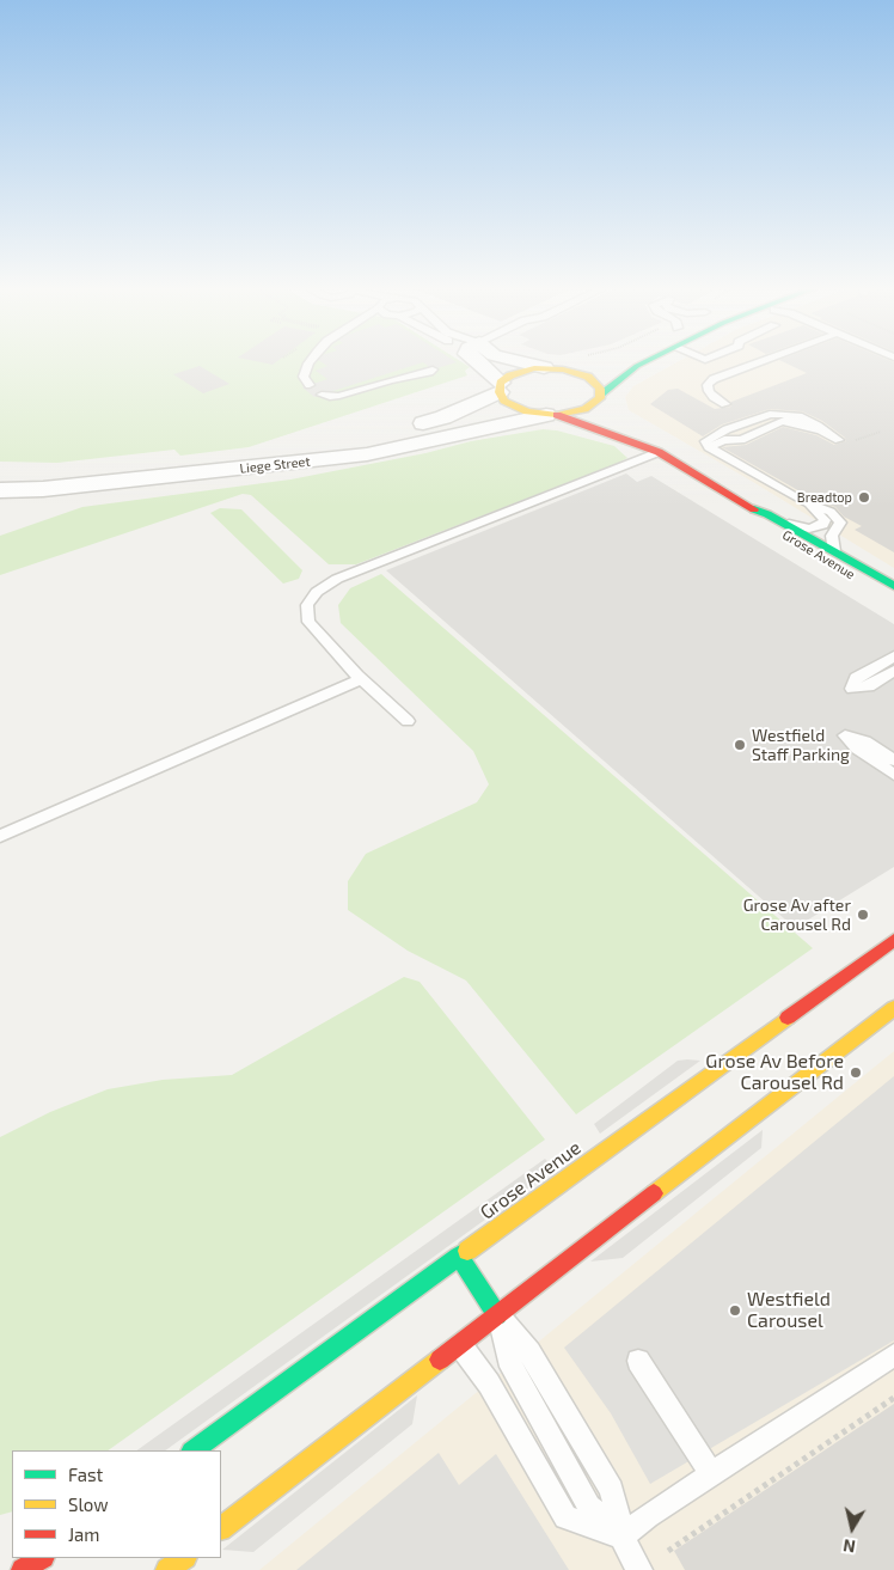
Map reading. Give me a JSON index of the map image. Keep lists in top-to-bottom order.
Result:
{
  "streets": {
    "street": ["Liege Street", "Grose Avenue"]
  },
  "crossings": [
    ["Liege Street", "Grose Avenue"]
  ],
  "places": [
    "Breadtop",
    "Westfield Staff Parking",
    "Grose Av after Carousel Rd",
    "Grose Av Before Carousel Rd",
    "Westfield Carousel"
  ],
  "legend": ["Fast", "Slow", "Jam"],
  "north": "bottom"
}
